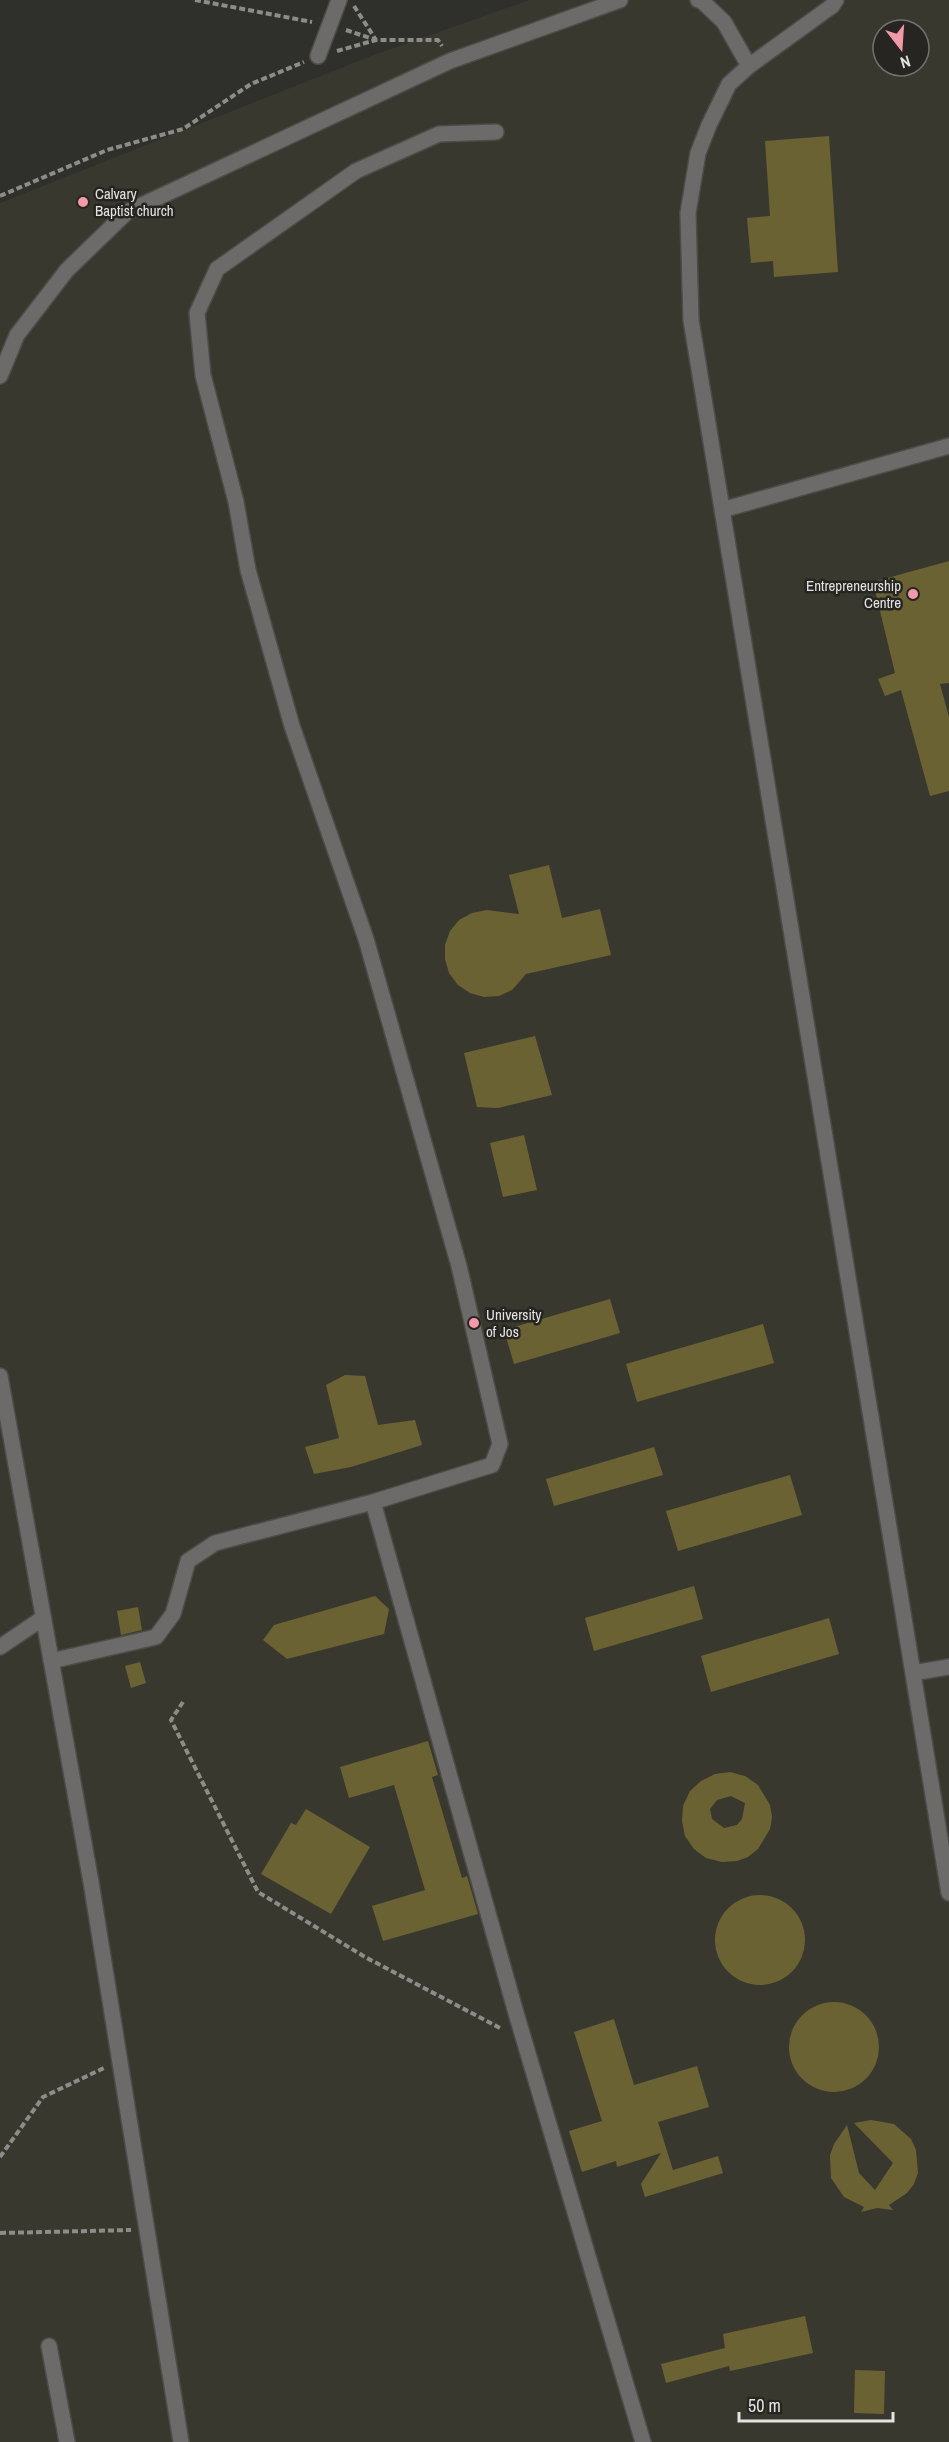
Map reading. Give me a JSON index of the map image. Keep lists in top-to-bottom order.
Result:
{
  "places": ["Calvary Baptist church", "Entrepreneurship Centre", "University of Jos"],
  "scale_bar": "50 m",
  "north": "bottom"
}
